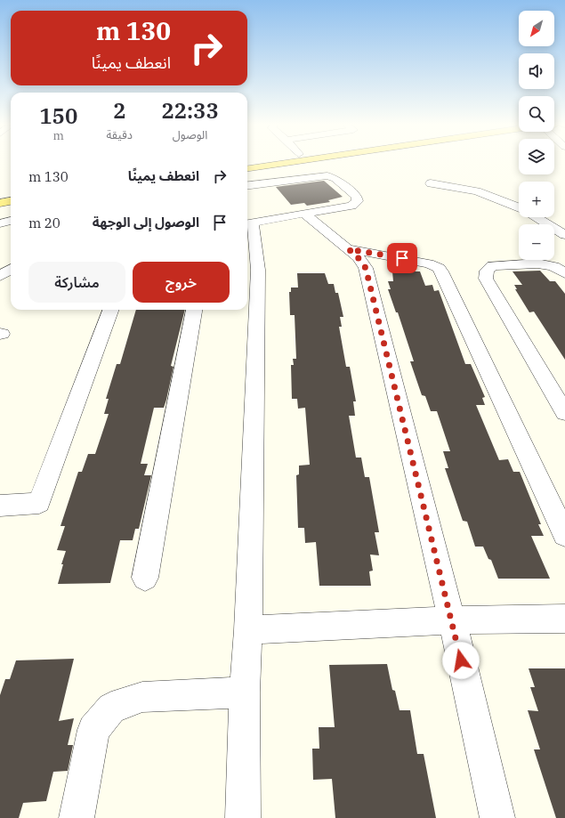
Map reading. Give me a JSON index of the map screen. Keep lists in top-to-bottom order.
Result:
{
  "north": "bottom left",
  "page": {
    "map_buttons": ["+", "−"],
    "turn": ["130 m", "انعطف يمينًا"],
    "eta": [
      "22:33",
      "الوصول",
      "2",
      "دقيقة",
      "150",
      "m"
    ],
    "list": [
      {
        "name": "انعطف يمينًا",
        "value": "130 m"
      },
      {
        "name": "الوصول إلى الوجهة",
        "value": "20 m"
      }
    ],
    "buttons": ["خروج", "مشاركة"]
  }
}
